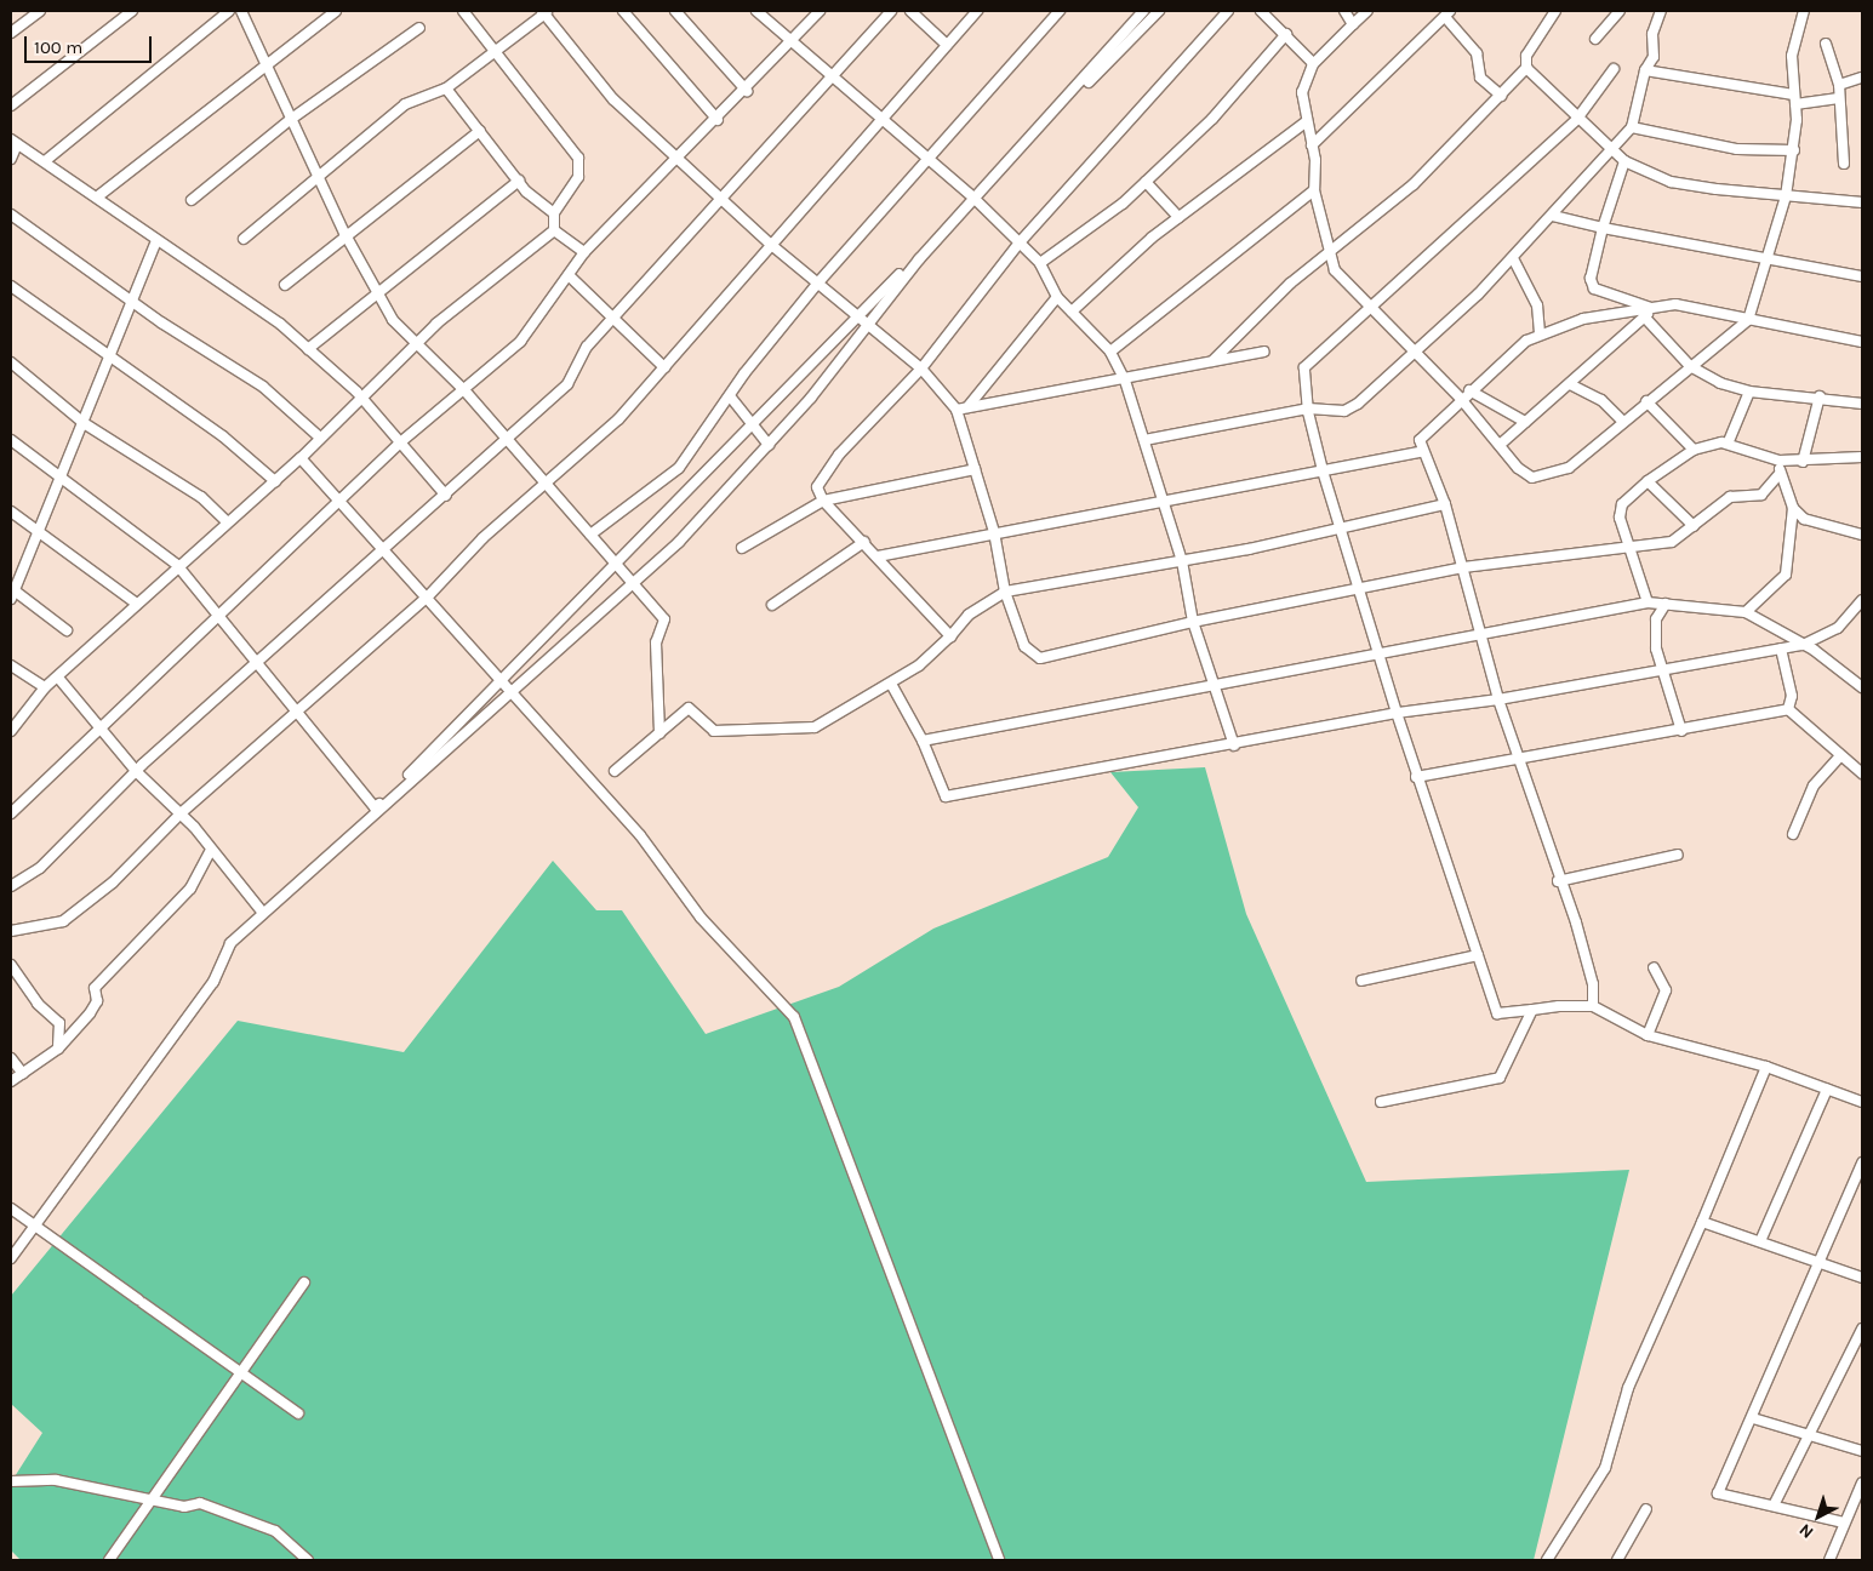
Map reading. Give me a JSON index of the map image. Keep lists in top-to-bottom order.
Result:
{
  "scale_bar": "100 m",
  "north": "bottom left"
}
